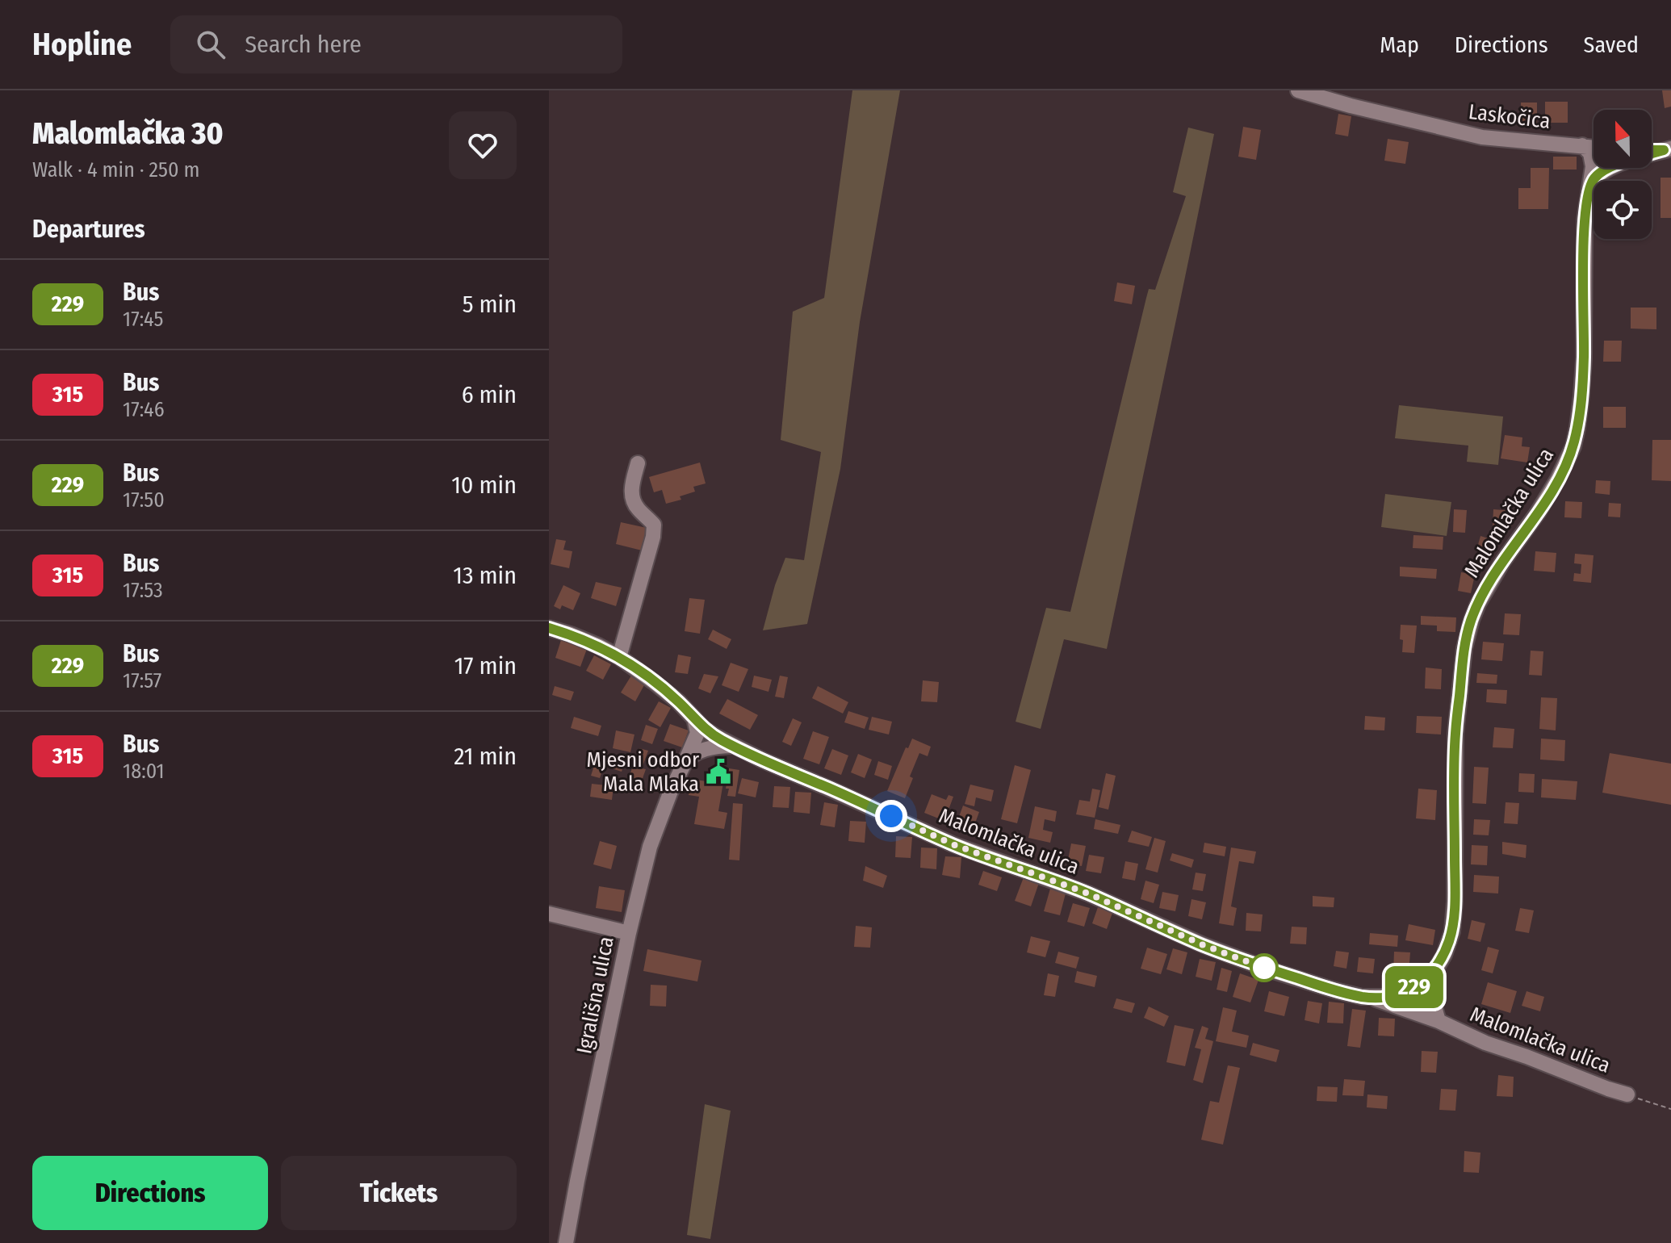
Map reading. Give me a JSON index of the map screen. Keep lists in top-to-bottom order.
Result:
{
  "streets": {
    "street": ["Laskočica", "Malomlačka ulica", "Igrališna ulica"]
  },
  "crossings": [
    ["Laskočica", "Malomlačka ulica"],
    ["Malomlačka ulica", "Igrališna ulica"]
  ],
  "places": {
    "public building": ["Mjesni odbor Mala Mlaka"]
  },
  "lines": ["bus line 229"],
  "north": "top",
  "page": {
    "header": "Hopline",
    "search": "Search here",
    "nav": ["Map", "Directions", "Saved"],
    "heading": [
      ["Malomlačka 30", "Walk · 4 min · 250 m"],
      "Departures"
    ],
    "on_map": "229",
    "list": [
      {
        "mark": "229",
        "name": "Bus",
        "note": "17:45",
        "value": "5 min"
      },
      {
        "mark": "315",
        "name": "Bus",
        "note": "17:46",
        "value": "6 min"
      },
      {
        "mark": "229",
        "name": "Bus",
        "note": "17:50",
        "value": "10 min"
      },
      {
        "mark": "315",
        "name": "Bus",
        "note": "17:53",
        "value": "13 min"
      },
      {
        "mark": "229",
        "name": "Bus",
        "note": "17:57",
        "value": "17 min"
      },
      {
        "mark": "315",
        "name": "Bus",
        "note": "18:01",
        "value": "21 min"
      }
    ],
    "buttons": ["Directions", "Tickets"]
  }
}
